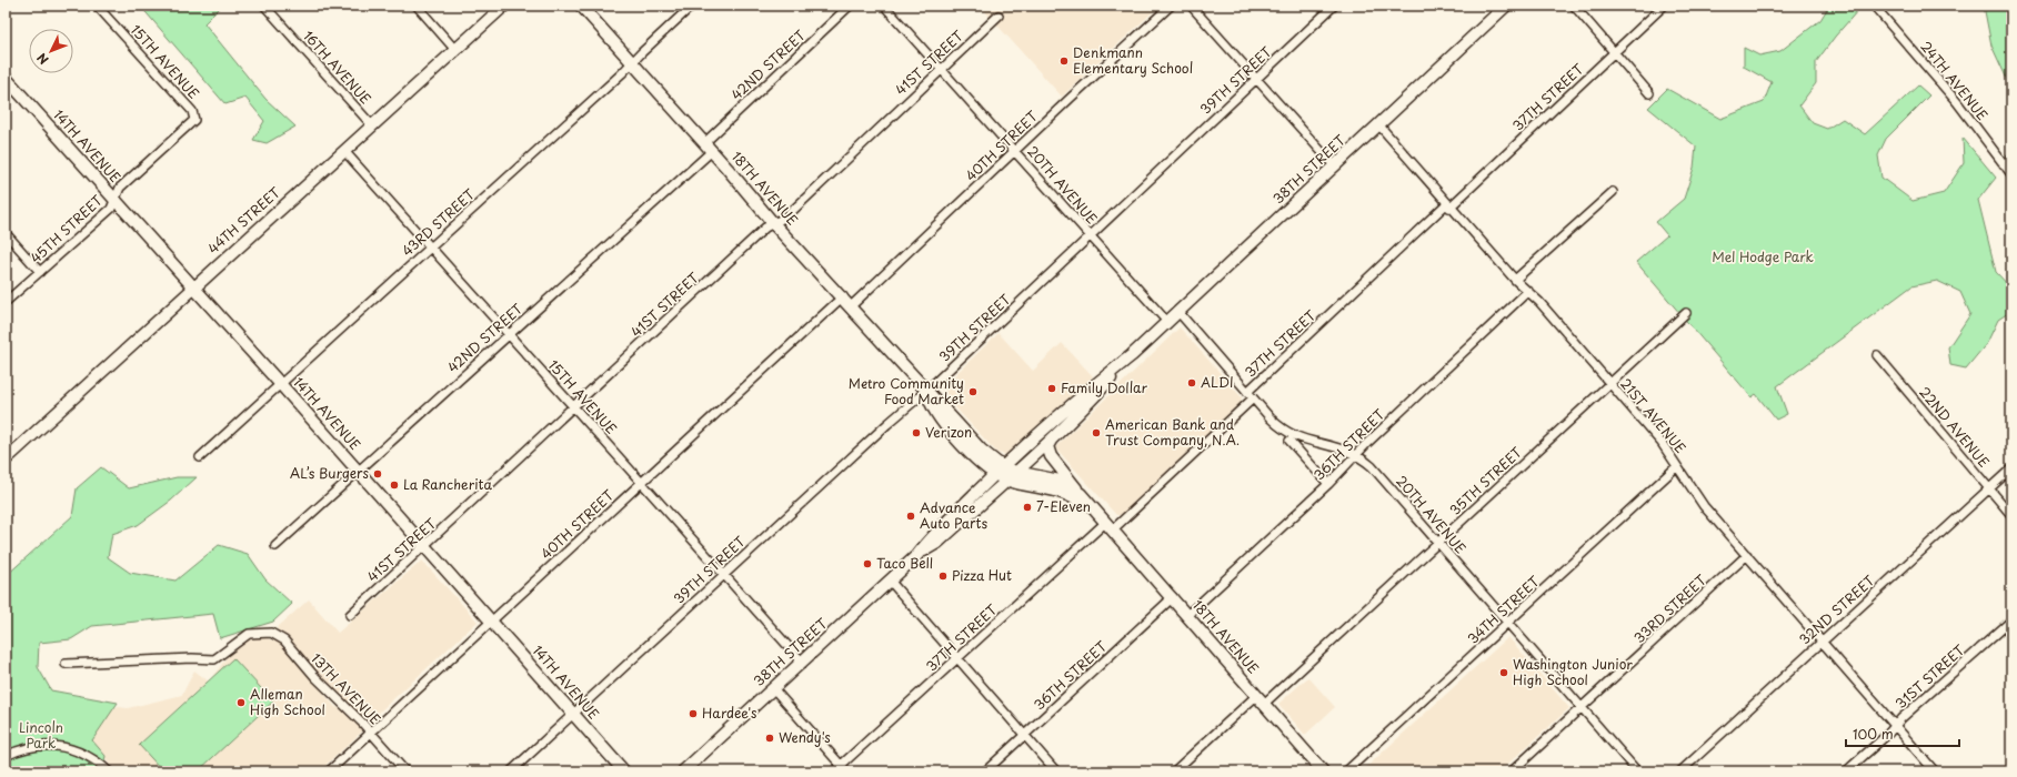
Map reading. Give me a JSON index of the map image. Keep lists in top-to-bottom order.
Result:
{
  "streets": {
    "street": [
      "15TH AVENUE",
      "41ST STREET",
      "42ND STREET",
      "16TH AVENUE",
      "39TH STREET",
      "24TH AVENUE",
      "37TH STREET",
      "14TH AVENUE",
      "40TH STREET",
      "38TH STREET",
      "20TH AVENUE",
      "18TH AVENUE",
      "44TH STREET",
      "43RD STREET",
      "45TH STREET",
      "21ST AVENUE",
      "22ND AVENUE",
      "36TH STREET",
      "35TH STREET",
      "33RD STREET",
      "34TH STREET",
      "32ND STREET",
      "31ST STREET",
      "13TH AVENUE"
    ]
  },
  "crossings": [
    ["15TH AVENUE", "41ST STREET"],
    ["15TH AVENUE", "42ND STREET"],
    ["15TH AVENUE", "39TH STREET"],
    ["15TH AVENUE", "40TH STREET"],
    ["15TH AVENUE", "38TH STREET"],
    ["15TH AVENUE", "44TH STREET"],
    ["15TH AVENUE", "43RD STREET"],
    ["15TH AVENUE", "45TH STREET"],
    ["41ST STREET", "14TH AVENUE"],
    ["41ST STREET", "20TH AVENUE"],
    ["41ST STREET", "18TH AVENUE"],
    ["42ND STREET", "14TH AVENUE"],
    ["42ND STREET", "18TH AVENUE"],
    ["16TH AVENUE", "44TH STREET"],
    ["39TH STREET", "14TH AVENUE"],
    ["39TH STREET", "20TH AVENUE"],
    ["39TH STREET", "18TH AVENUE"],
    ["37TH STREET", "20TH AVENUE"],
    ["37TH STREET", "18TH AVENUE"],
    ["37TH STREET", "21ST AVENUE"],
    ["14TH AVENUE", "40TH STREET"],
    ["14TH AVENUE", "44TH STREET"],
    ["14TH AVENUE", "43RD STREET"],
    ["14TH AVENUE", "45TH STREET"],
    ["40TH STREET", "20TH AVENUE"],
    ["40TH STREET", "18TH AVENUE"],
    ["40TH STREET", "13TH AVENUE"],
    ["38TH STREET", "20TH AVENUE"],
    ["38TH STREET", "18TH AVENUE"],
    ["38TH STREET", "21ST AVENUE"],
    ["20TH AVENUE", "36TH STREET"],
    ["20TH AVENUE", "35TH STREET"],
    ["20TH AVENUE", "33RD STREET"],
    ["20TH AVENUE", "34TH STREET"],
    ["18TH AVENUE", "43RD STREET"],
    ["18TH AVENUE", "36TH STREET"],
    ["18TH AVENUE", "35TH STREET"],
    ["21ST AVENUE", "36TH STREET"],
    ["21ST AVENUE", "35TH STREET"],
    ["21ST AVENUE", "33RD STREET"],
    ["21ST AVENUE", "34TH STREET"],
    ["21ST AVENUE", "32ND STREET"],
    ["21ST AVENUE", "31ST STREET"],
    ["22ND AVENUE", "32ND STREET"]
  ],
  "parks": ["Mel Hodge Park", "Lincoln Park"],
  "places": [
    "Denkmann Elementary School",
    "ALDI",
    "Family Dollar",
    "Metro Community Food Market",
    "Verizon",
    "American Bank and Trust Company, N.A.",
    "AL’s Burgers",
    "La Rancherita",
    "7-Eleven",
    "Advance Auto Parts",
    "Taco Bell",
    "Pizza Hut",
    "Washington Junior High School",
    "Alleman High School",
    "Hardee's",
    "Wendy's"
  ],
  "scale_bar": "100 m",
  "north": "bottom left"
}
